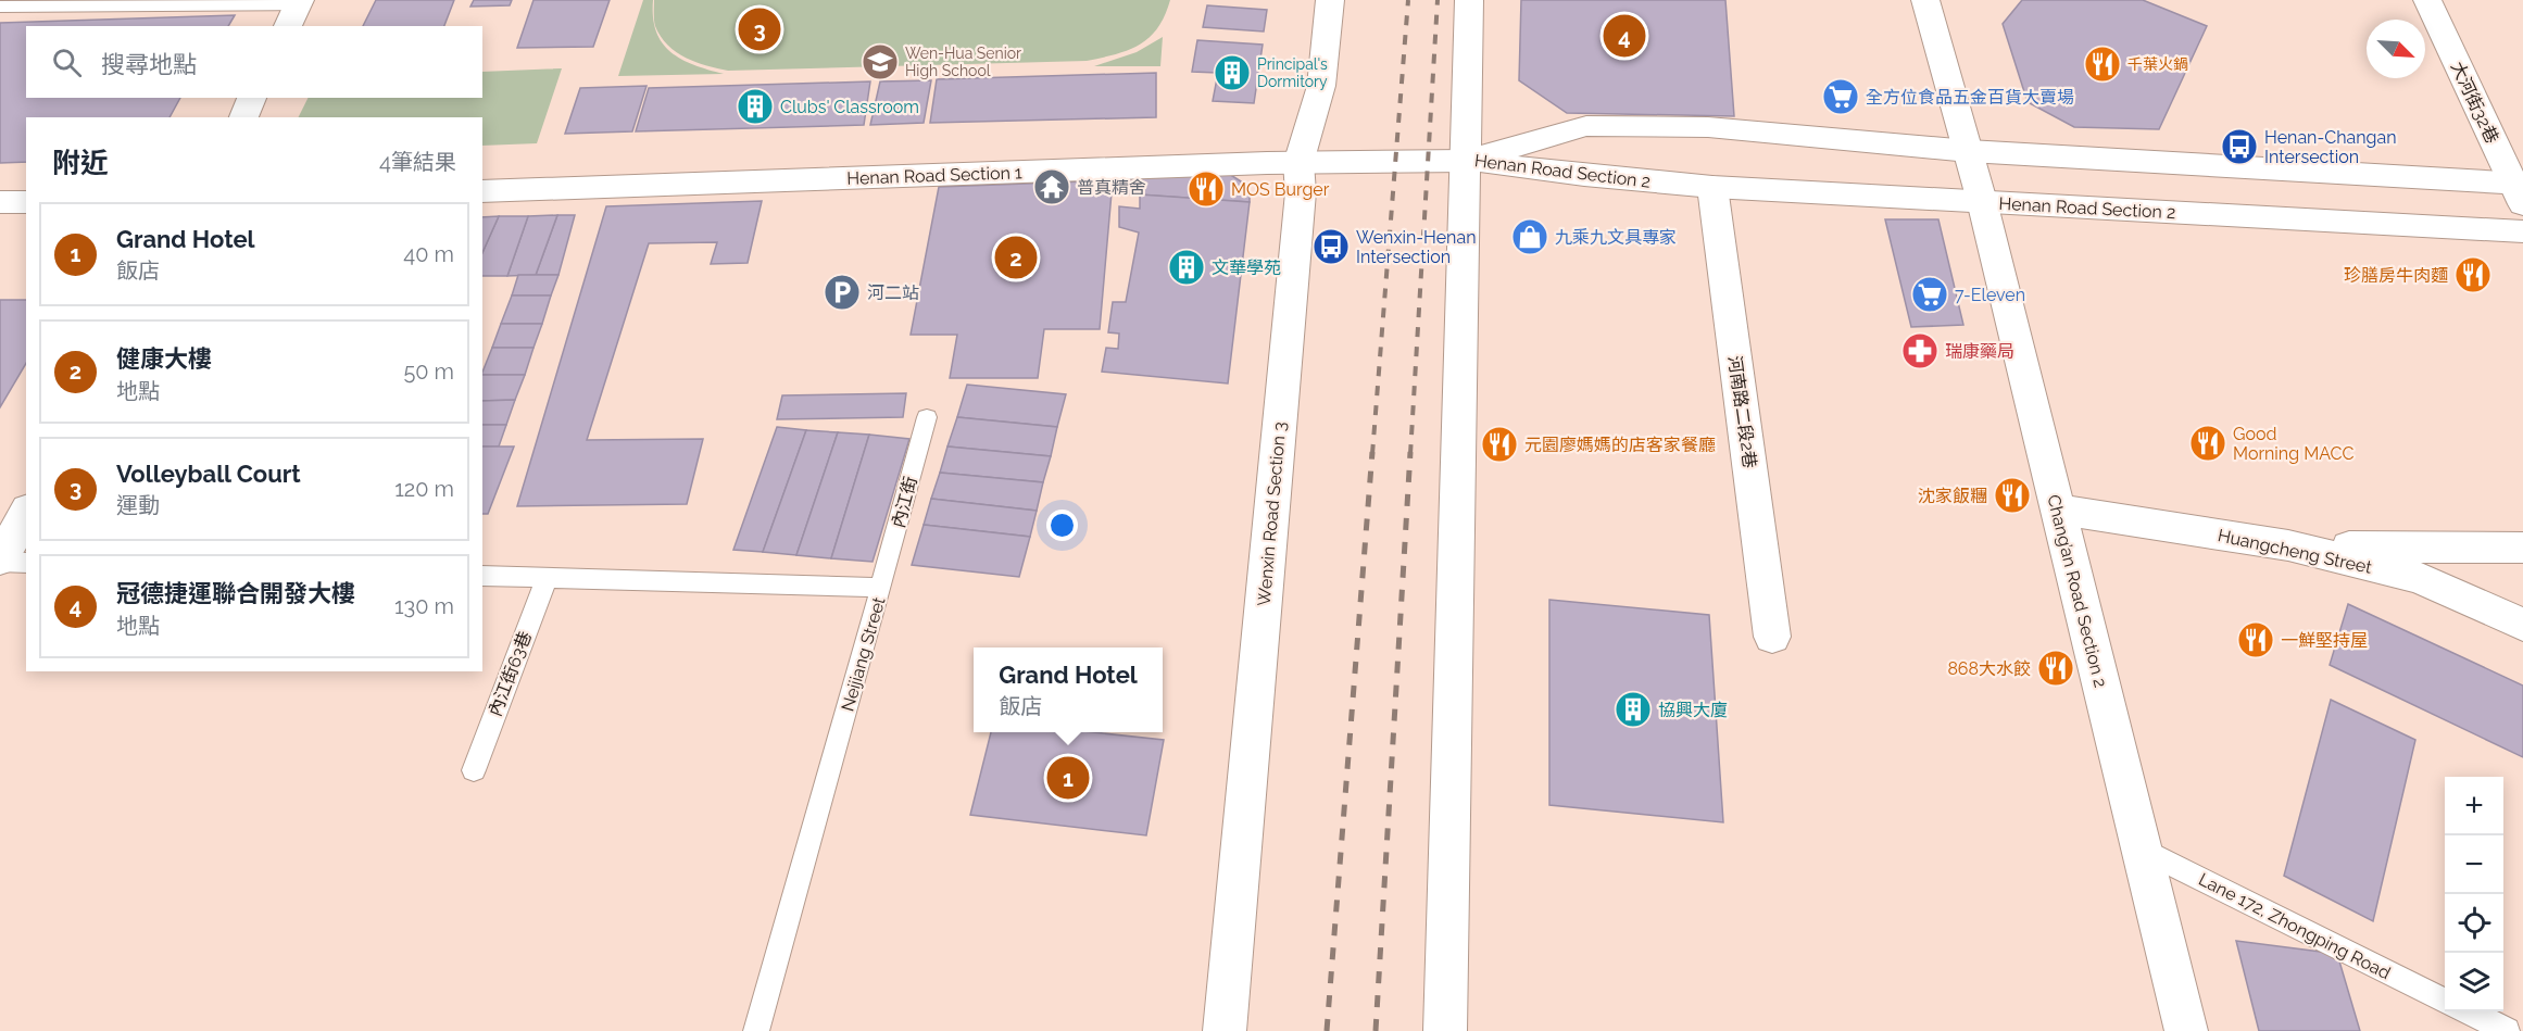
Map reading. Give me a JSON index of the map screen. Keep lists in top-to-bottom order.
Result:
{
  "streets": {
    "street": [
      "大河街32巷",
      "Henan Road Section 2",
      "Henan Road Section 1",
      "河南路二段2巷",
      "Wenxin Road Section 3",
      "Huangcheng Street",
      "Chang’an Road Section 2"
    ],
    "lane": [
      "內江街",
      "Neijiang Street",
      "內江街63巷",
      "Lane 172, Zhongping Road"
    ]
  },
  "crossings": [
    ["大河街32巷", "Henan Road Section 2"],
    ["Henan Road Section 2", "Henan Road Section 1"],
    ["Henan Road Section 2", "河南路二段2巷"],
    ["Henan Road Section 2", "Chang’an Road Section 2"],
    ["Henan Road Section 1", "Wenxin Road Section 3"],
    ["內江街", "Neijiang Street"],
    ["Huangcheng Street", "Chang’an Road Section 2"],
    ["Chang’an Road Section 2", "Lane 172, Zhongping Road"],
    ["Neijiang Street", "內江街63巷"]
  ],
  "places": {
    "school or university": ["Wen-Hua Senior High School"],
    "restaurant": [
      "千葉火鍋",
      "MOS Burger",
      "珍膳房牛肉麵",
      "Good Morning MACC",
      "元園廖媽媽的店客家餐廳",
      "沈家飯糰",
      "一鮮堅持屋",
      "868大水餃"
    ],
    "building": [
      "Principal's Dormitory",
      "Clubs' Classroom",
      "文華學苑",
      "協興大廈"
    ],
    "supermarket": ["全方位食品五金百貨大賣場", "7-Eleven"],
    "bus stop": ["Henan-Changan Intersection", "Wenxin-Henan Intersection"],
    "temple": ["普真精舍"],
    "shop": ["九乘九文具專家"],
    "parking": ["河二站"],
    "pharmacy": ["瑞康藥局"]
  },
  "north": "bottom right",
  "page": {
    "pins": [
      "3",
      "4",
      "2",
      "1"
    ],
    "search": "搜尋地點",
    "heading": ["附近", "4筆結果"],
    "list": [
      {
        "mark": "1",
        "name": "Grand Hotel",
        "note": "飯店",
        "value": "40 m"
      },
      {
        "mark": "2",
        "name": "健康大樓",
        "note": "地點",
        "value": "50 m"
      },
      {
        "mark": "3",
        "name": "Volleyball Court",
        "note": "運動",
        "value": "120 m"
      },
      {
        "mark": "4",
        "name": "冠德捷運聯合開發大樓",
        "note": "地點",
        "value": "130 m"
      }
    ],
    "popup": ["Grand Hotel", "飯店"],
    "map_buttons": ["+", "−"]
  }
}
